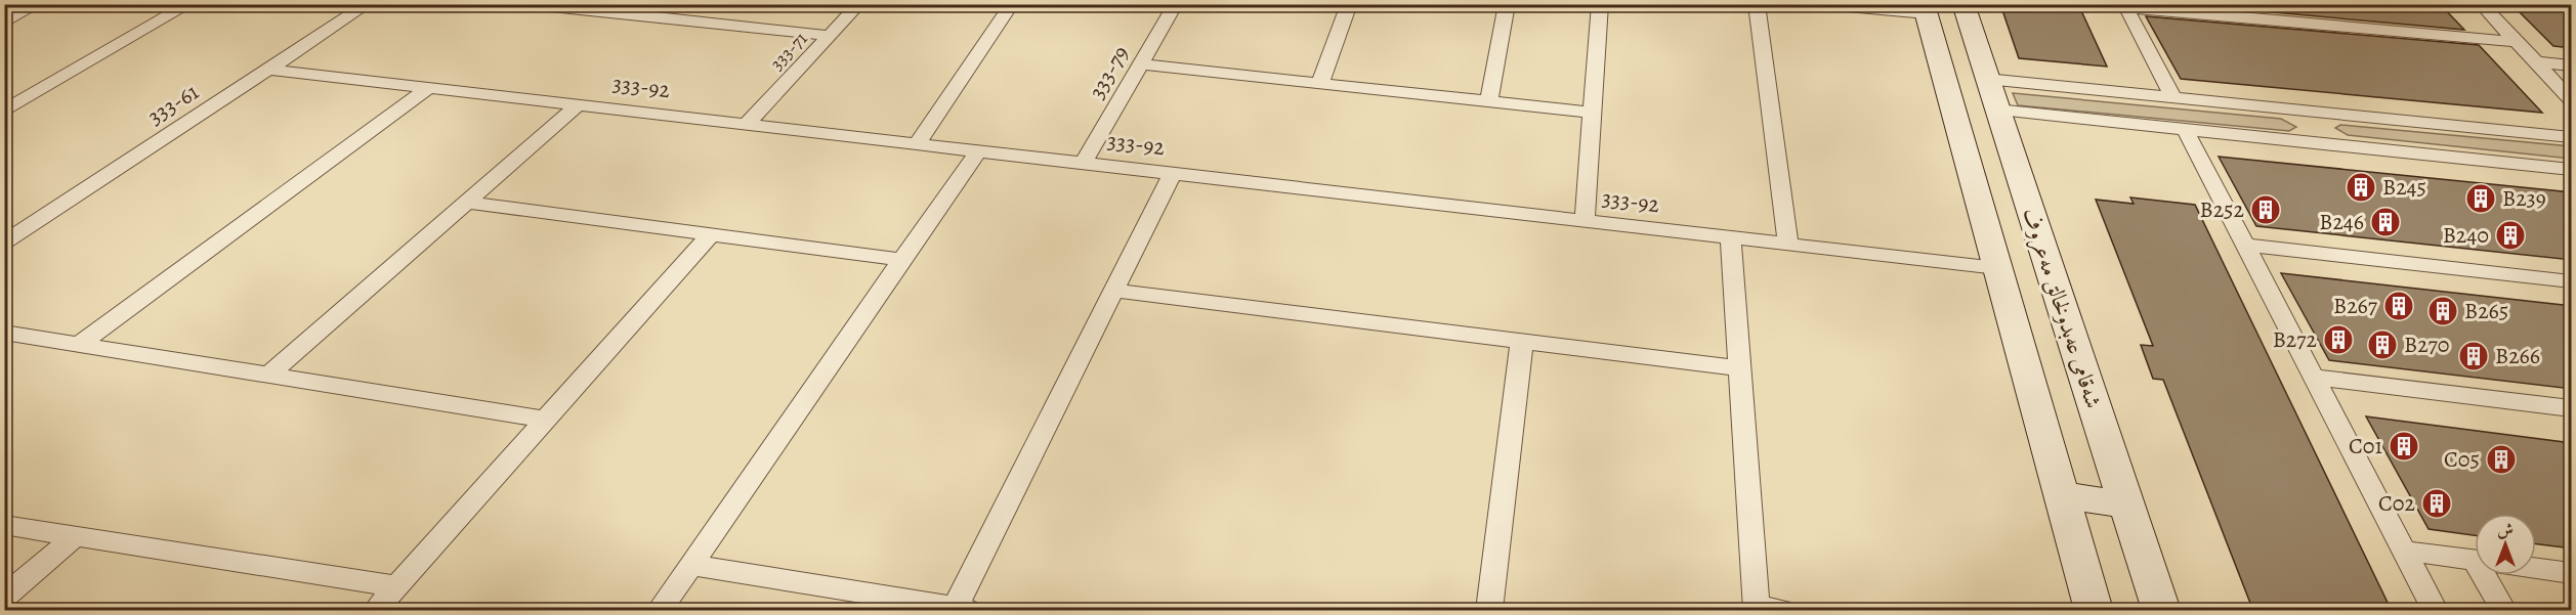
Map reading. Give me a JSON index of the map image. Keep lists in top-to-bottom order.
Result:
{
  "streets": {
    "main road": ["شەقامی عەبدولخالق مەعروف"],
    "street": [
      "333-71",
      "333-79",
      "333-92",
      "333-61"
    ]
  },
  "crossings": [
    ["333-71", "333-92"],
    ["333-79", "333-92"],
    ["333-92", "333-61"],
    ["333-92", "شەقامی عەبدولخالق مەعروف"]
  ],
  "places": {
    "building": [
      "B245",
      "B239",
      "B252",
      "B246",
      "B240",
      "B267",
      "B265",
      "B272",
      "B270",
      "B266",
      "C01",
      "C05",
      "C02"
    ]
  },
  "north": "top"
}
